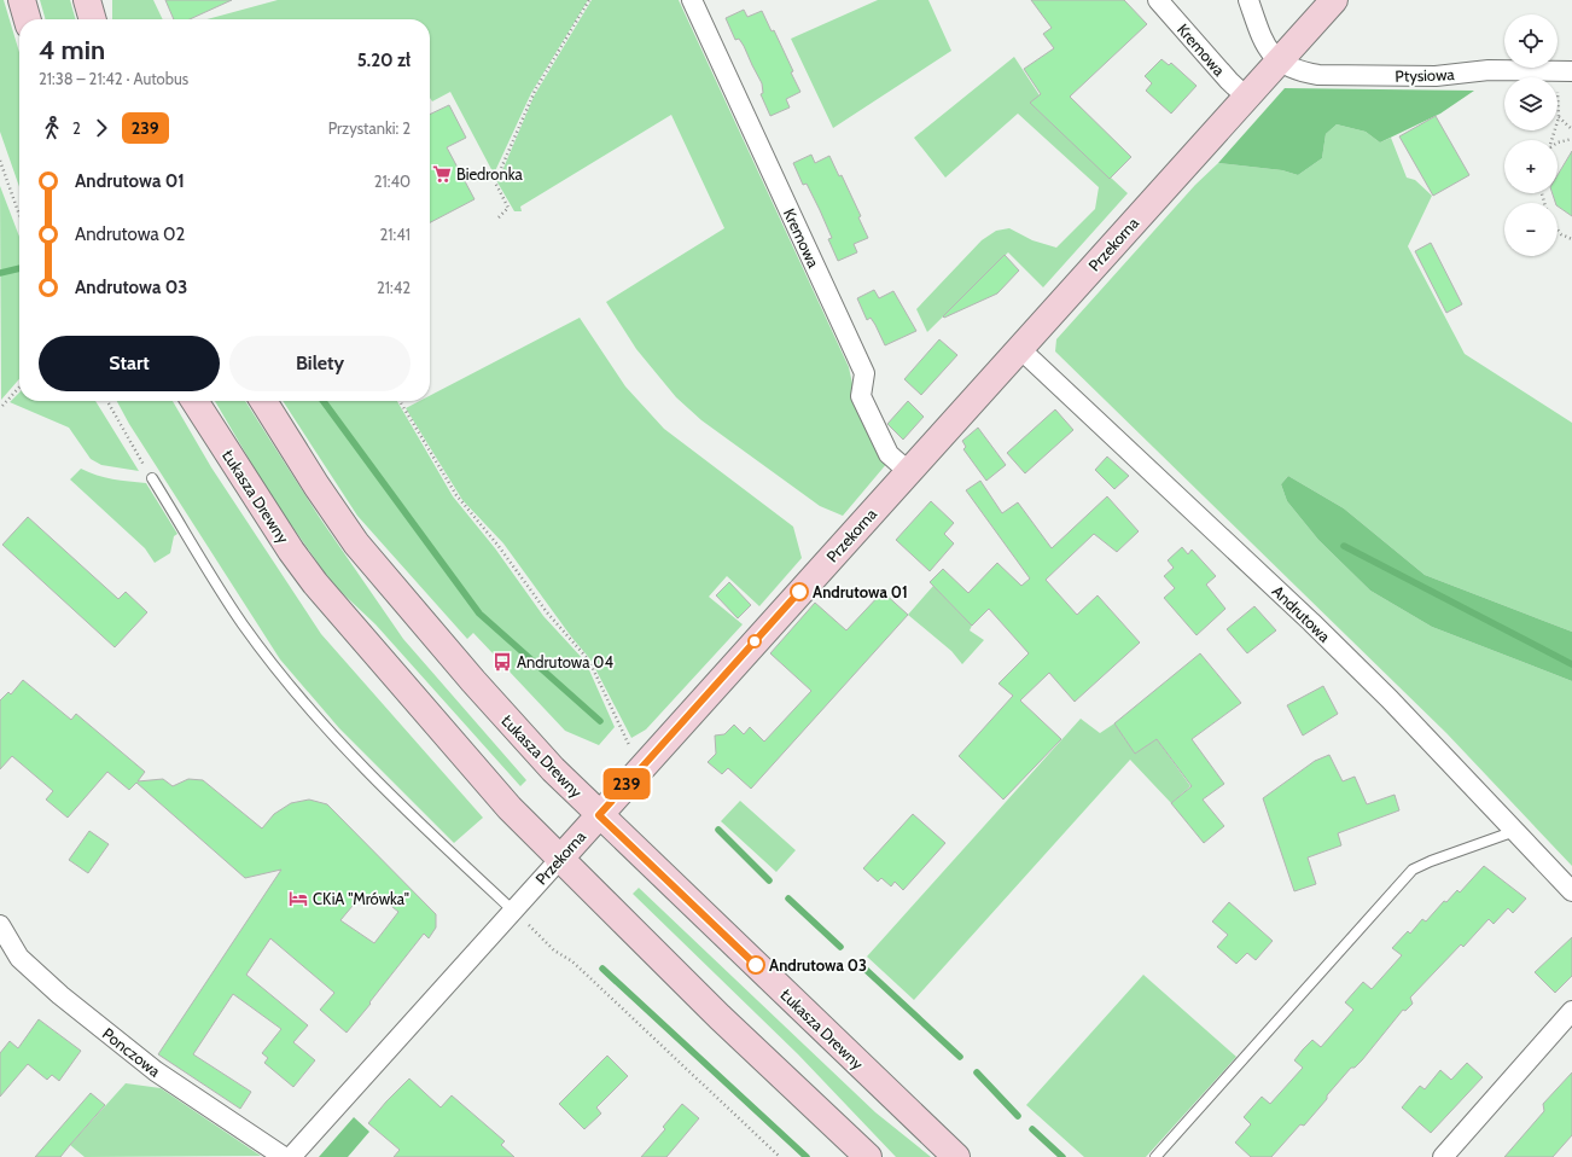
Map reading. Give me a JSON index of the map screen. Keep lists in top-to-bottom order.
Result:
{
  "streets": {
    "main road": ["Przekorna", "Łukasza Drewny"],
    "street": [
      "Kremowa",
      "Ptysiowa",
      "Andrutowa",
      "Ponczowa"
    ]
  },
  "crossings": [
    ["Kremowa", "Przekorna"],
    ["Ptysiowa", "Przekorna"],
    ["Przekorna", "Łukasza Drewny"],
    ["Przekorna", "Andrutowa"]
  ],
  "places": {
    "supermarket": ["Biedronka"],
    "other": ["Andrutowa 01", "Andrutowa 03"],
    "bus stop": ["Andrutowa 04"],
    "hotel": ["CKiA \"Mrówka\""]
  },
  "lines": ["bus line 239"],
  "page": {
    "on_map": "239",
    "map_buttons": ["+", "−"],
    "heading": ["4 min", "21:38 – 21:42 · Autobus", "5.20 zł"],
    "legs": ["2", "239", "Przystanki: 2"],
    "list": [
      {
        "name": "Andrutowa 01",
        "value": "21:40"
      },
      {
        "name": "Andrutowa 02",
        "value": "21:41"
      },
      {
        "name": "Andrutowa 03",
        "value": "21:42"
      }
    ],
    "buttons": ["Start", "Bilety"]
  }
}
